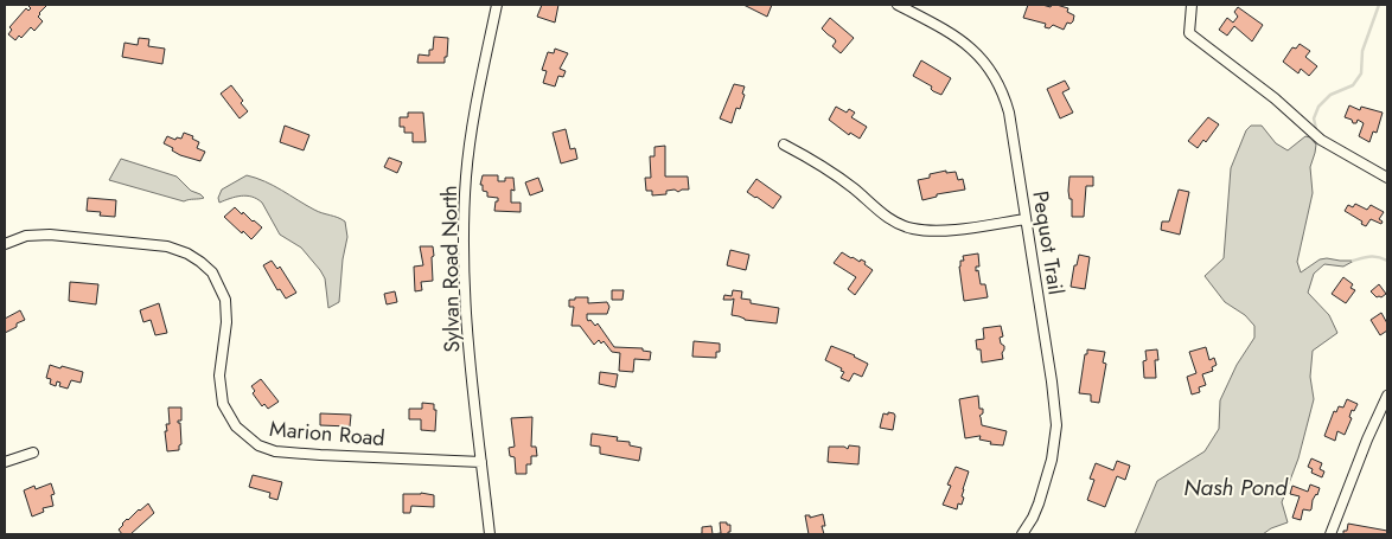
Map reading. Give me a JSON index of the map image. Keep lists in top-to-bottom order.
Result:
{
  "streets": {
    "street": ["Pequot Trail", "Sylvan Road North", "Marion Road"]
  },
  "crossings": [
    ["Sylvan Road North", "Marion Road"]
  ],
  "water": ["Nash Pond"]
}
